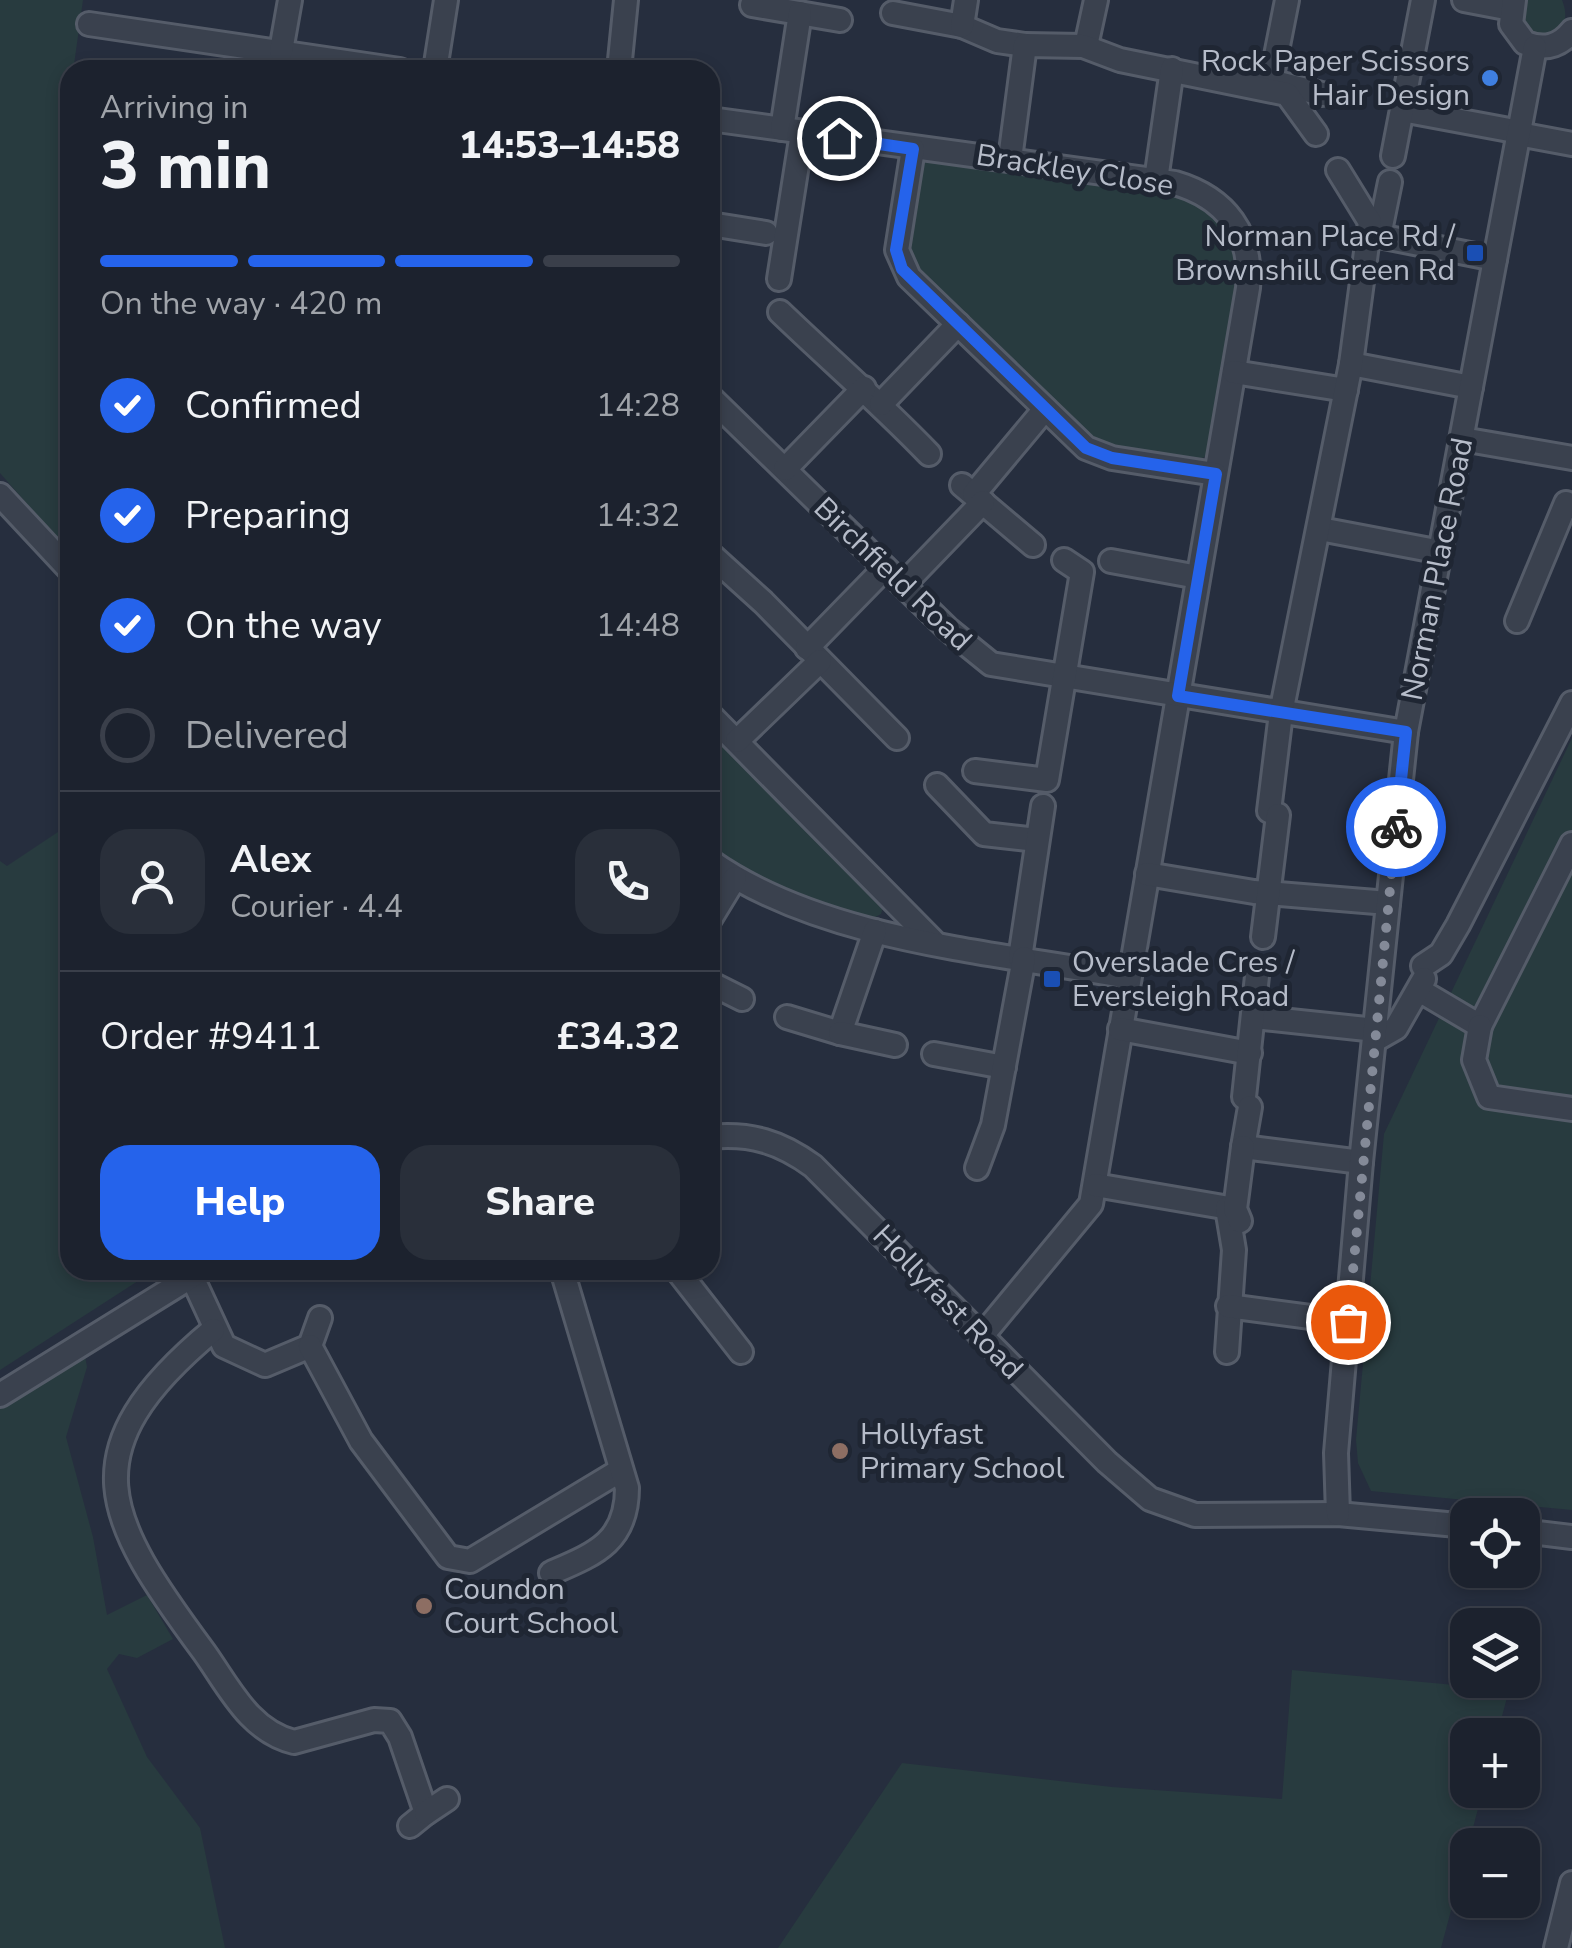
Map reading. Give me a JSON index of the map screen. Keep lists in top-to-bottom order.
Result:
{
  "streets": {
    "street": [
      "Brackley Close",
      "Norman Place Road",
      "Birchfield Road",
      "Hollyfast Road"
    ]
  },
  "crossings": [
    ["Brackley Close", "Birchfield Road"],
    ["Brackley Close", "Hollyfast Road"],
    ["Norman Place Road", "Birchfield Road"],
    ["Norman Place Road", "Hollyfast Road"]
  ],
  "places": {
    "other": ["Rock Paper Scissors Hair Design", "Hollyfast Primary School", "Coundon Court School"],
    "transit": ["Norman Place Rd / Brownshill Green Rd", "Overslade Cres / Eversleigh Road"]
  },
  "page": {
    "heading": ["3 min", "Arriving in", "14:53–14:58"],
    "panel": [
      "Alex",
      "Courier · 4.4",
      "Order #9411",
      "£34.32"
    ],
    "bar": "On the way · 420 m",
    "list": [
      ["Confirmed", "14:28"],
      ["Preparing", "14:32"],
      ["On the way", "14:48"],
      "Delivered"
    ],
    "buttons": ["Help", "Share"],
    "map_buttons": ["+", "−"]
  }
}
